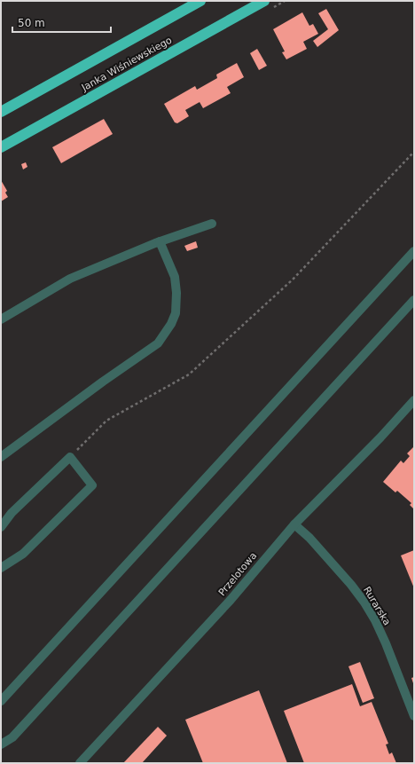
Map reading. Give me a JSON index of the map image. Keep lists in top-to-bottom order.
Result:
{
  "streets": {
    "highway": ["Janka Wiśniewskiego"],
    "street": ["Przelotowa", "Rurarska"]
  },
  "crossings": [
    ["Przelotowa", "Rurarska"]
  ],
  "scale_bar": "50 m"
}
